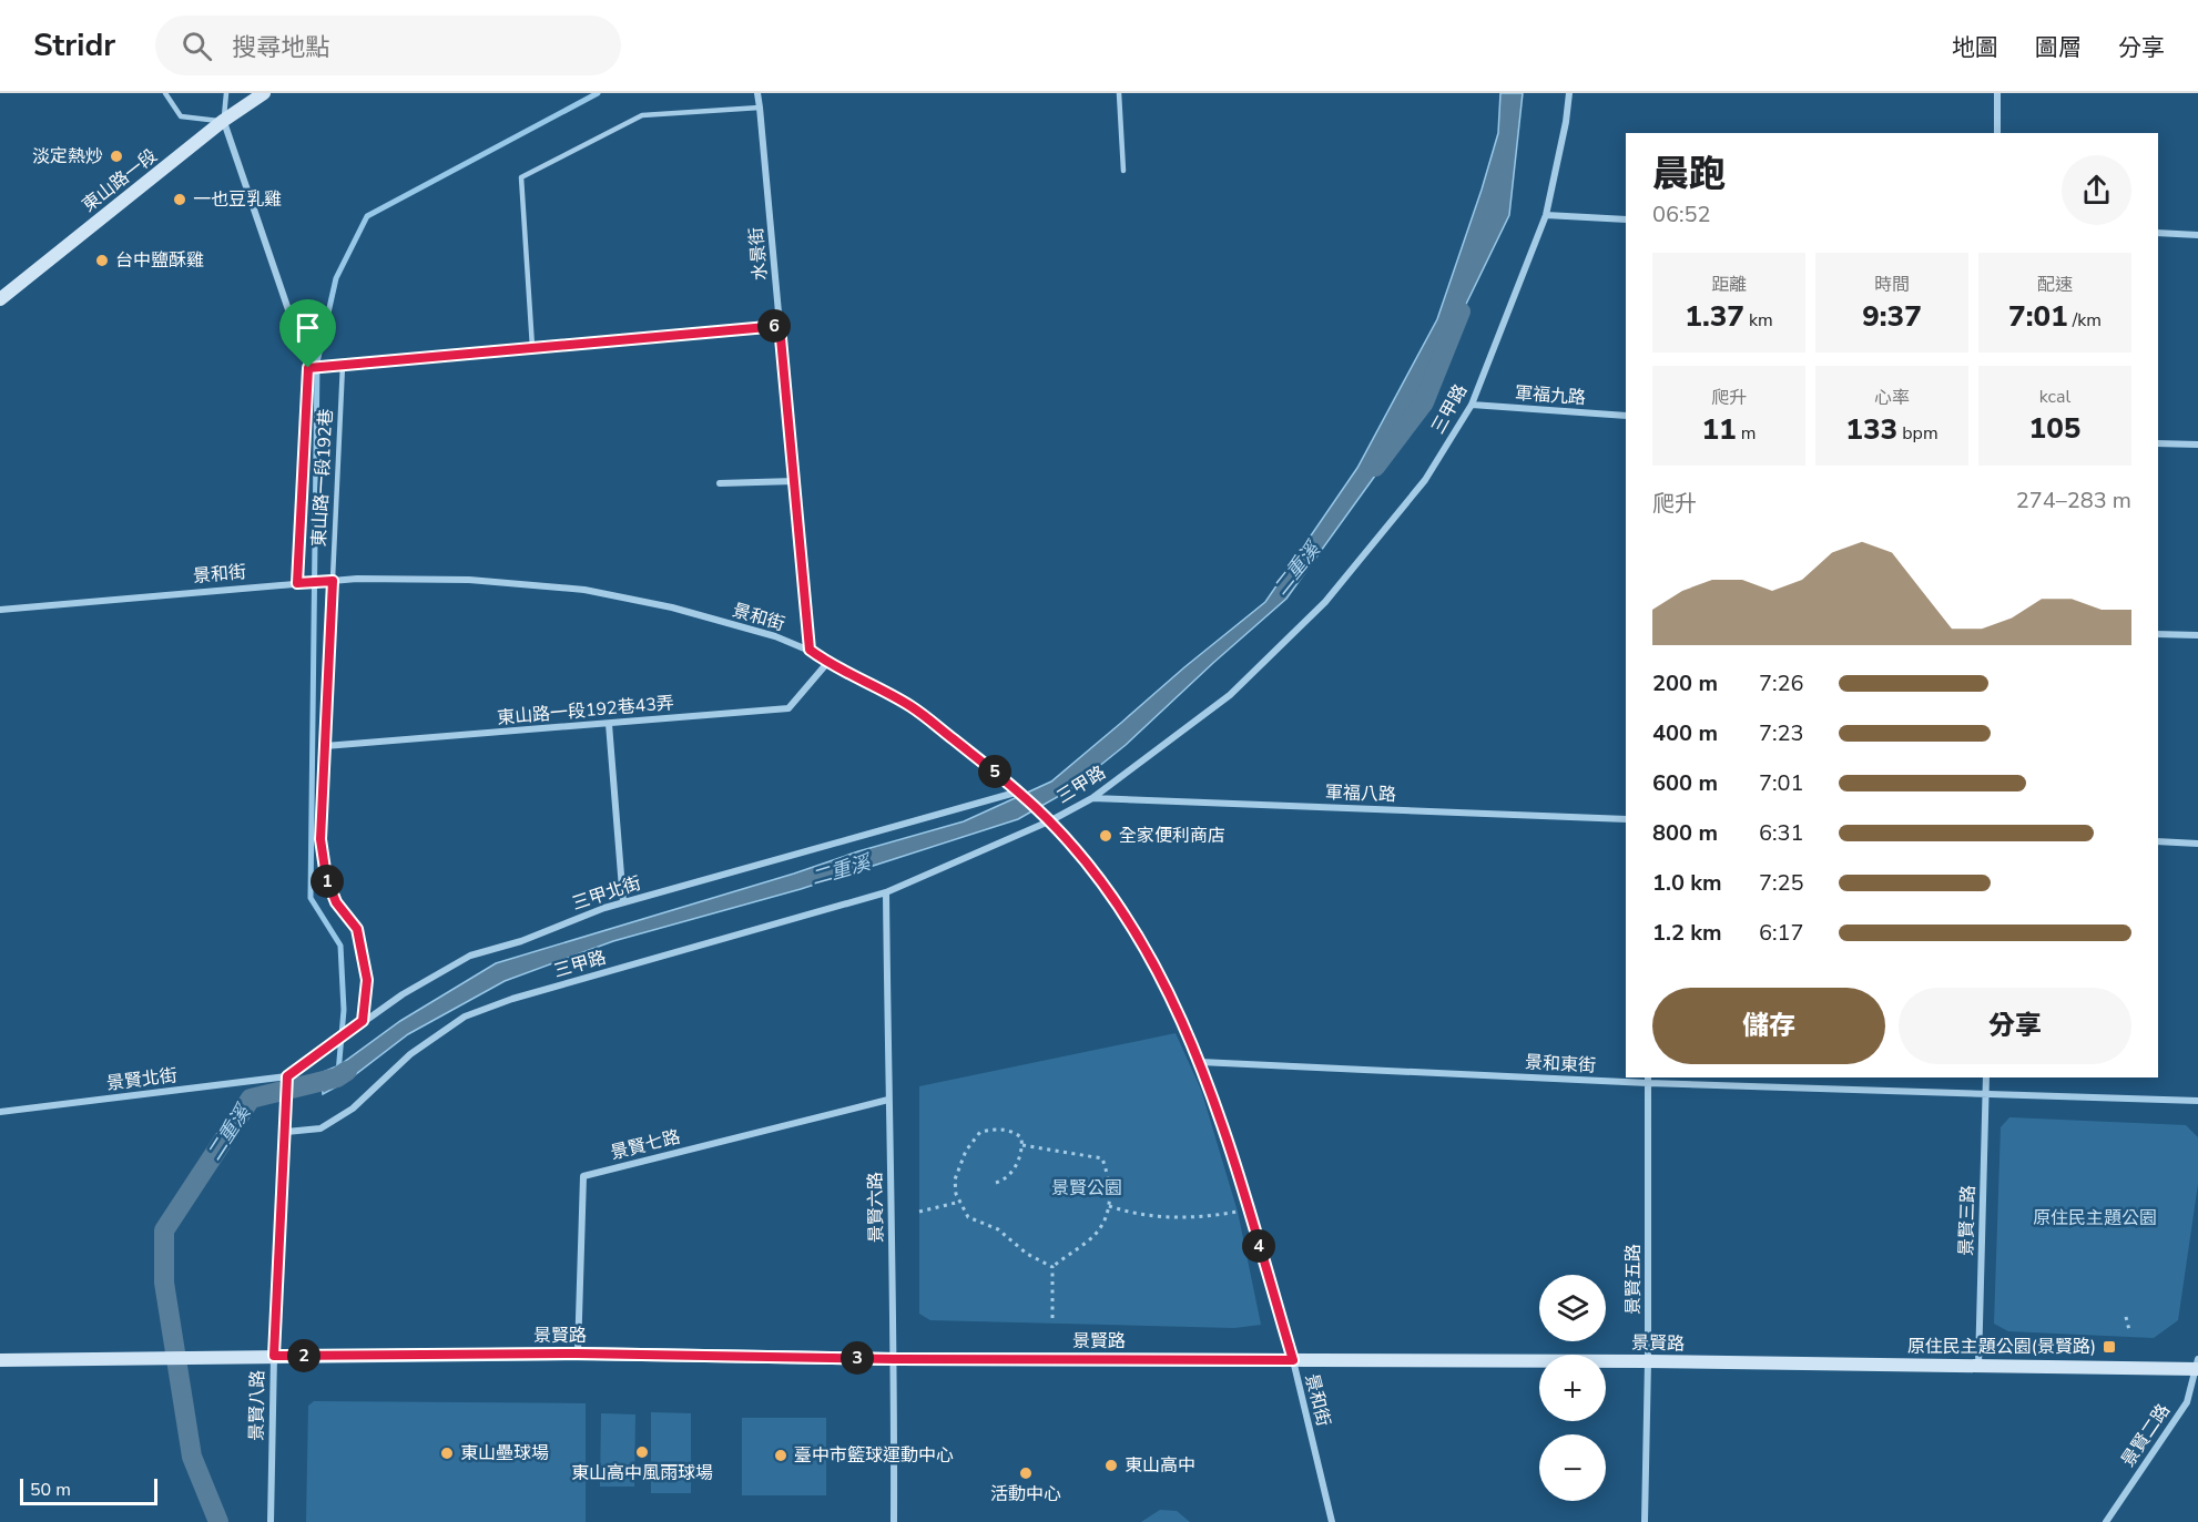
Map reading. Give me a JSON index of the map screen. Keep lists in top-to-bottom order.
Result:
{
  "streets": {
    "street": [
      "東山路一段",
      "水景街",
      "軍福九路",
      "三甲路",
      "東山路一段192巷",
      "景和街",
      "東山路一段192巷43弄",
      "軍福八路",
      "三甲北街",
      "景和東街",
      "景賢北街",
      "景賢七路",
      "景賢六路",
      "景賢三路",
      "景賢五路",
      "景賢路",
      "景賢八路",
      "景賢二路"
    ]
  },
  "crossings": [
    ["東山路一段", "東山路一段192巷"],
    ["水景街", "景和街"],
    ["軍福九路", "三甲路"],
    ["三甲路", "景和街"],
    ["三甲路", "軍福八路"],
    ["三甲路", "景賢六路"],
    ["三甲路", "景賢八路"],
    ["東山路一段192巷", "景和街"],
    ["東山路一段192巷", "東山路一段192巷43弄"],
    ["東山路一段192巷", "三甲北街"],
    ["景和街", "東山路一段192巷43弄"],
    ["景和街", "三甲北街"],
    ["景和街", "景和東街"],
    ["景和街", "景賢路"],
    ["三甲北街", "景賢北街"],
    ["景和東街", "景賢三路"],
    ["景和東街", "景賢五路"],
    ["景賢七路", "景賢六路"],
    ["景賢七路", "景賢路"],
    ["景賢六路", "景賢路"],
    ["景賢三路", "景賢路"],
    ["景賢五路", "景賢路"],
    ["景賢路", "景賢八路"],
    ["景賢路", "景賢二路"]
  ],
  "water": ["二重溪"],
  "parks": ["景賢公園", "原住民主題公園"],
  "places": {
    "other": [
      "淡定熱炒",
      "一也豆乳雞",
      "台中鹽酥雞",
      "全家便利商店",
      "東山高中風雨球場",
      "東山壘球場",
      "臺中市籃球運動中心",
      "東山高中",
      "活動中心"
    ],
    "transit": ["原住民主題公園(景賢路)"]
  },
  "scale_bar": "50 m",
  "page": {
    "header": "Stridr",
    "search": "搜尋地點",
    "nav": ["地圖", "圖層", "分享"],
    "heading": ["晨跑", "06:52"],
    "stats": [
      ["距離", "1.37 km"],
      ["時間", "9:37"],
      ["配速", "7:01 /km"],
      ["爬升", "11 m"],
      ["心率", "133 bpm"],
      ["kcal", "105"]
    ],
    "pins": [
      "6",
      "5",
      "1",
      "4",
      "2",
      "3"
    ],
    "chart": ["爬升", "274–283 m"],
    "list": [
      {
        "name": "200 m",
        "note": "7:26"
      },
      {
        "name": "400 m",
        "note": "7:23"
      },
      {
        "name": "600 m",
        "note": "7:01"
      },
      {
        "name": "800 m",
        "note": "6:31"
      },
      {
        "name": "1.0 km",
        "note": "7:25"
      },
      {
        "name": "1.2 km",
        "note": "6:17"
      }
    ],
    "buttons": ["儲存", "分享"],
    "map_buttons": ["+", "−"],
    "scale": "50 m"
  }
}
